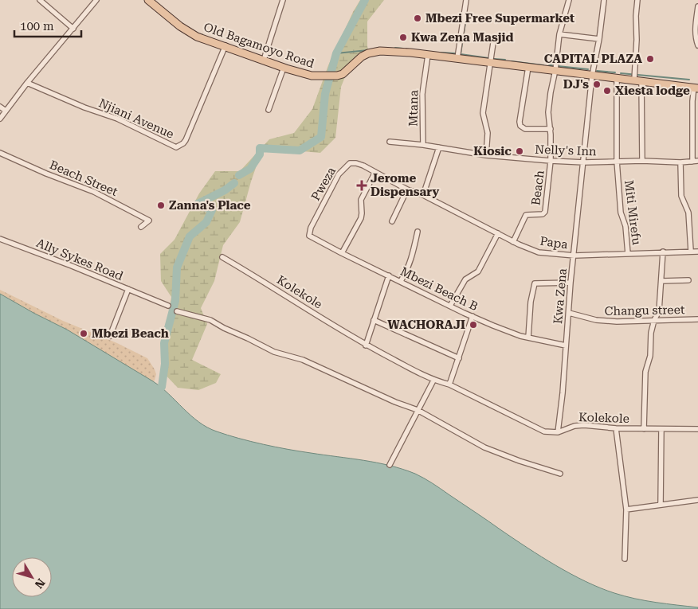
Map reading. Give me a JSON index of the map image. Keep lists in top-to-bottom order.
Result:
{
  "streets": {
    "main road": ["Old Bagamoyo Road"],
    "street": [
      "Mtana",
      "Njiani Avenue",
      "Nelly's Inn",
      "Beach Street",
      "Pweza",
      "Beach",
      "Miti Mirefu",
      "Papa",
      "Ally Sykes Road",
      "Mbezi Beach B",
      "Kolekole",
      "Kwa Zena",
      "Changu street"
    ]
  },
  "crossings": [
    ["Old Bagamoyo Road", "Mtana"],
    ["Old Bagamoyo Road", "Njiani Avenue"],
    ["Old Bagamoyo Road", "Beach"],
    ["Old Bagamoyo Road", "Miti Mirefu"],
    ["Nelly's Inn", "Beach"],
    ["Nelly's Inn", "Miti Mirefu"],
    ["Nelly's Inn", "Kwa Zena"],
    ["Pweza", "Papa"],
    ["Pweza", "Mbezi Beach B"],
    ["Beach", "Papa"],
    ["Miti Mirefu", "Papa"],
    ["Papa", "Kwa Zena"],
    ["Mbezi Beach B", "Kwa Zena"],
    ["Kolekole", "Kwa Zena"],
    ["Kwa Zena", "Changu street"]
  ],
  "places": {
    "other": [
      "Mbezi Free Supermarket",
      "Kwa Zena Masjid",
      "CAPITAL PLAZA",
      "DJ's",
      "Xiesta lodge",
      "Kiosic",
      "Zanna's Place",
      "WACHORAJI",
      "Mbezi Beach"
    ],
    "health": ["Jerome Dispensary"]
  },
  "scale_bar": "100 m",
  "north": "bottom right"
}
